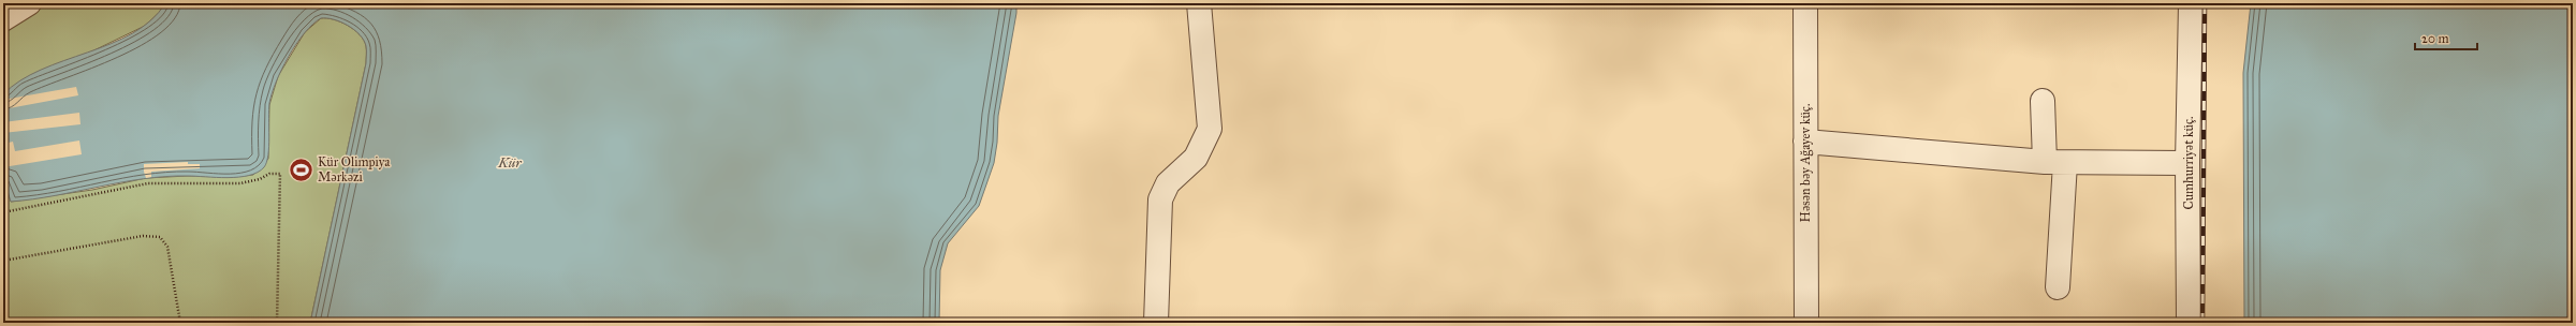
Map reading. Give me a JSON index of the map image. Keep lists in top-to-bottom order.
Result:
{
  "streets": {
    "street": ["Həsən bəy Ağayev küç.", "Cumhurriyət küç."]
  },
  "water": ["Kür"],
  "places": {
    "sports": ["Kür Olimpiya Mərkəzi"]
  },
  "scale_bar": "20 m"
}
